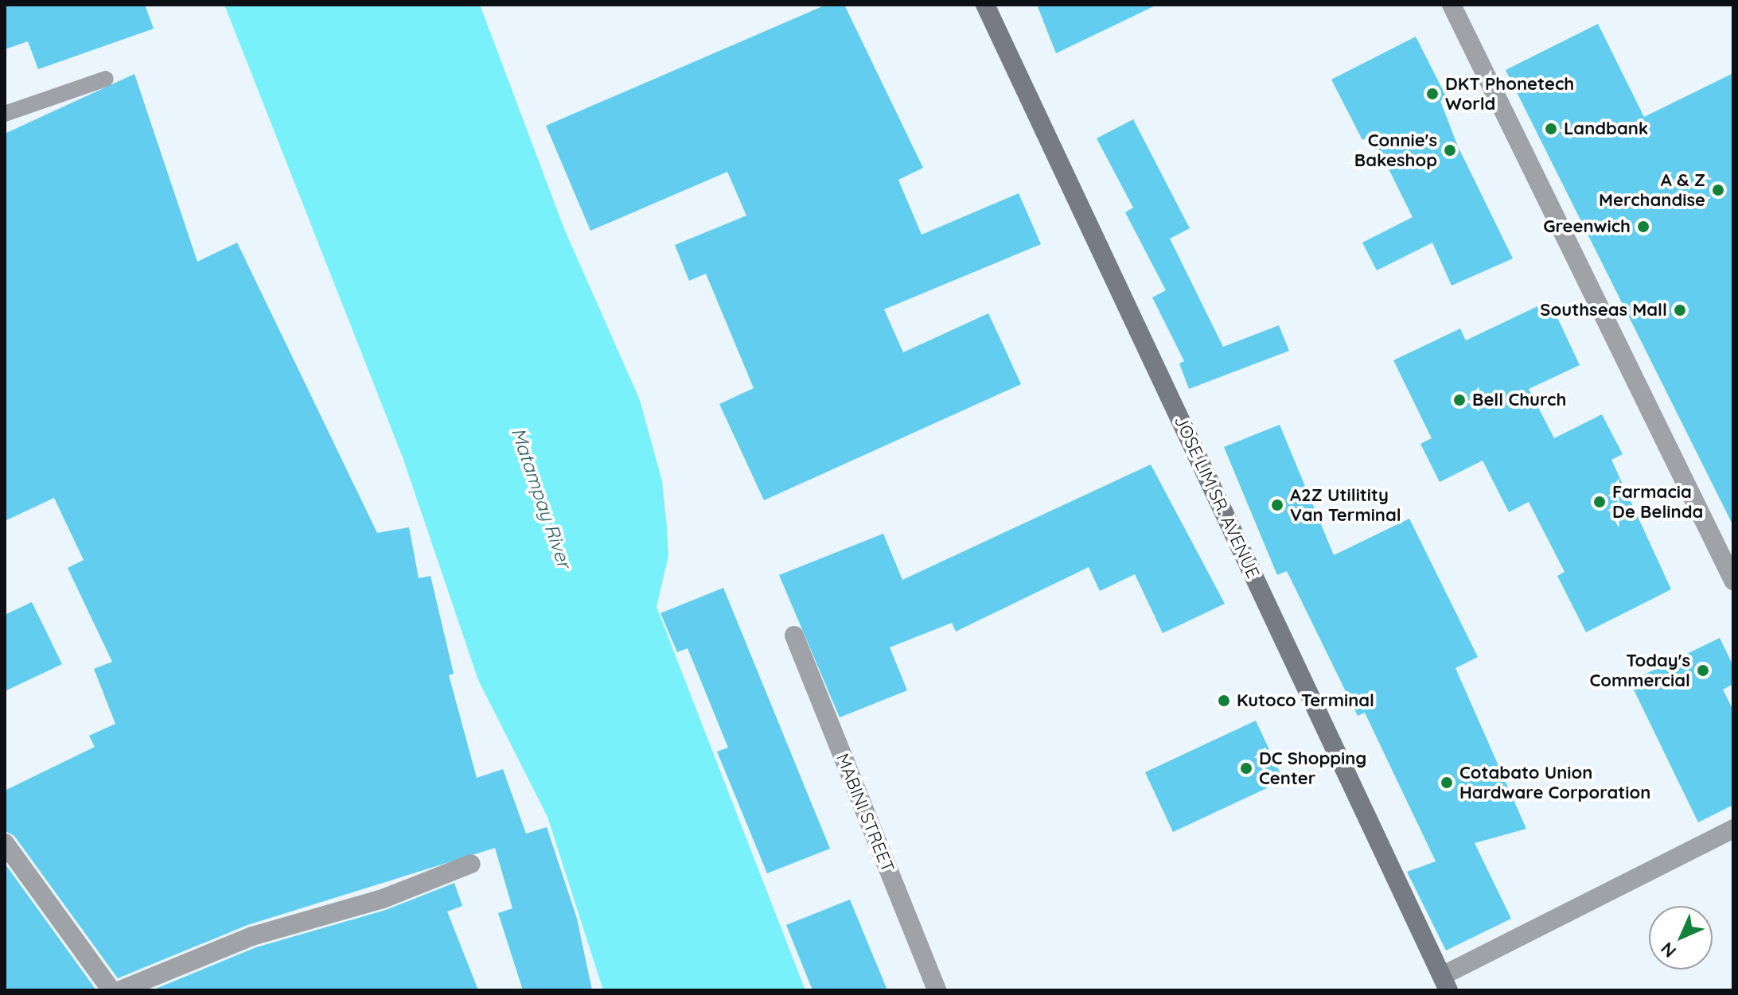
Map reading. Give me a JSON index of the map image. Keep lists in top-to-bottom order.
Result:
{
  "streets": {
    "main road": ["JOSE LIM SR. AVENUE"],
    "street": ["MABINI STREET"]
  },
  "water": ["Matampay River"],
  "places": [
    "DKT Phonetech World",
    "Landbank",
    "Connie's Bakeshop",
    "A & Z Merchandise",
    "Greenwich",
    "Southseas Mall",
    "Bell Church",
    "Farmacia De Belinda",
    "A2Z Utilitity Van Terminal",
    "Today's Commercial",
    "Kutoco Terminal",
    "DC Shopping Center",
    "Cotabato Union Hardware Corporation"
  ],
  "north": "bottom left"
}
